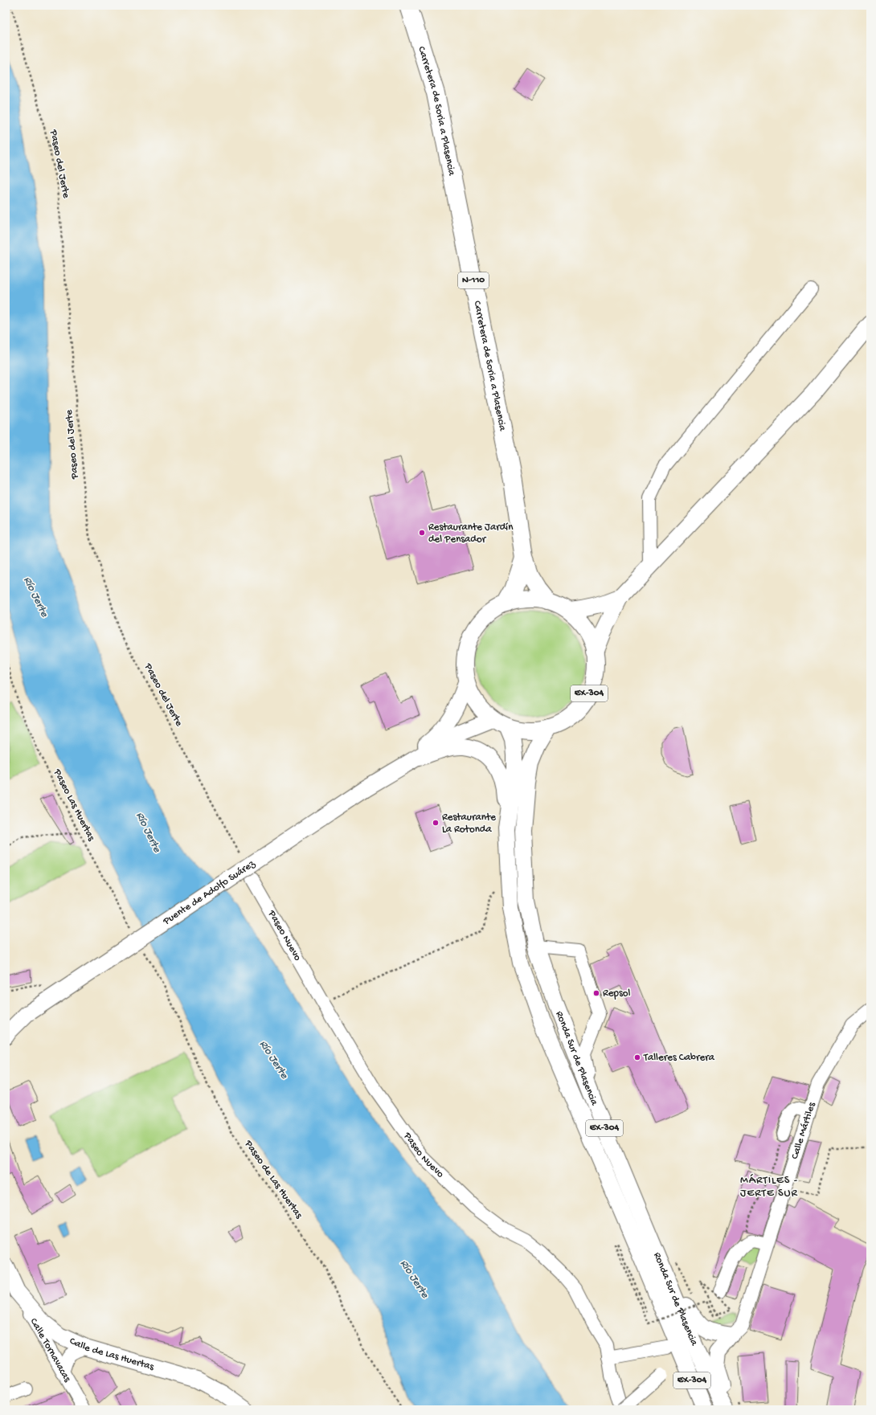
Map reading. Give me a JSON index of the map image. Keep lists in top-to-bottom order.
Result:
{
  "streets": {
    "highway": ["Carretera de Soria a Plasencia", "N-110"],
    "main road": [
      "EX-304",
      "Puente de Adolfo Suárez",
      "Ronda Sur de Plasencia",
      "Calle de Las Huertas"
    ],
    "street": ["Paseo Nuevo", "Calle Mártiles", "Calle Tornavacas"],
    "path": ["Paseo del Jerte", "Paseo Las Huertas", "Paseo de Las Huertas"]
  },
  "crossings": [
    ["Carretera de Soria a Plasencia", "N-110"],
    ["N-110", "EX-304"],
    ["EX-304", "Ronda Sur de Plasencia"],
    ["Calle Tornavacas", "Calle de Las Huertas"]
  ],
  "districts": ["MÁRTILES - JERTE SUR"],
  "water": ["Río Jerte"],
  "places": [
    "Restaurante Jardín del Pensador",
    "Restaurante La Rotonda",
    "Repsol",
    "Talleres Cabrera"
  ]
}
